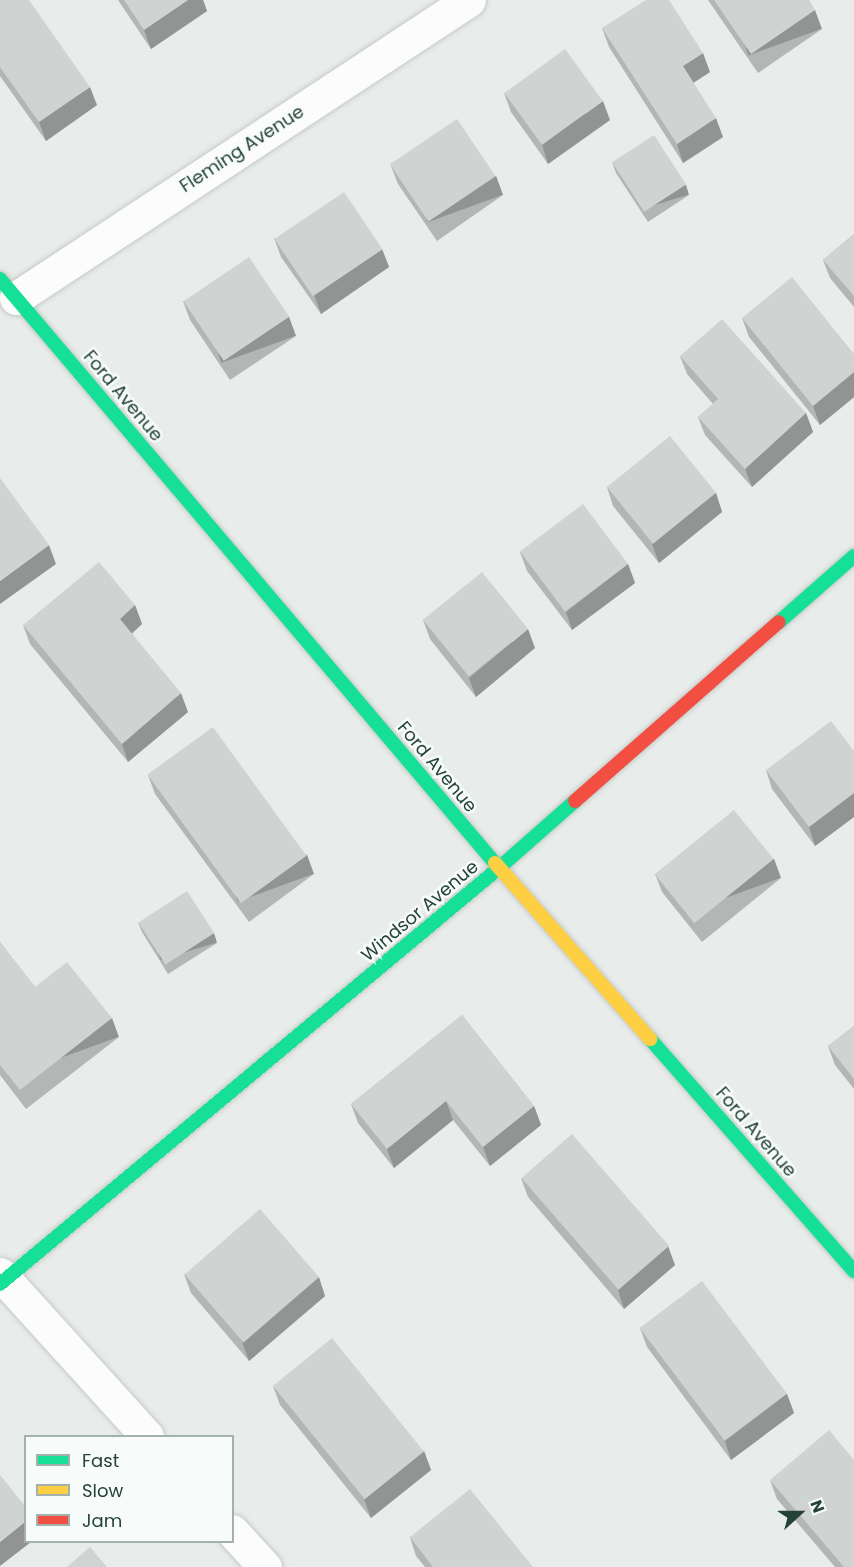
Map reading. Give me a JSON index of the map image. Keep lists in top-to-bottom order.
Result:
{
  "streets": {
    "street": ["Fleming Avenue", "Ford Avenue", "Windsor Avenue"]
  },
  "crossings": [
    ["Fleming Avenue", "Ford Avenue"],
    ["Ford Avenue", "Windsor Avenue"]
  ],
  "legend": ["Fast", "Slow", "Jam"],
  "north": "right"
}
